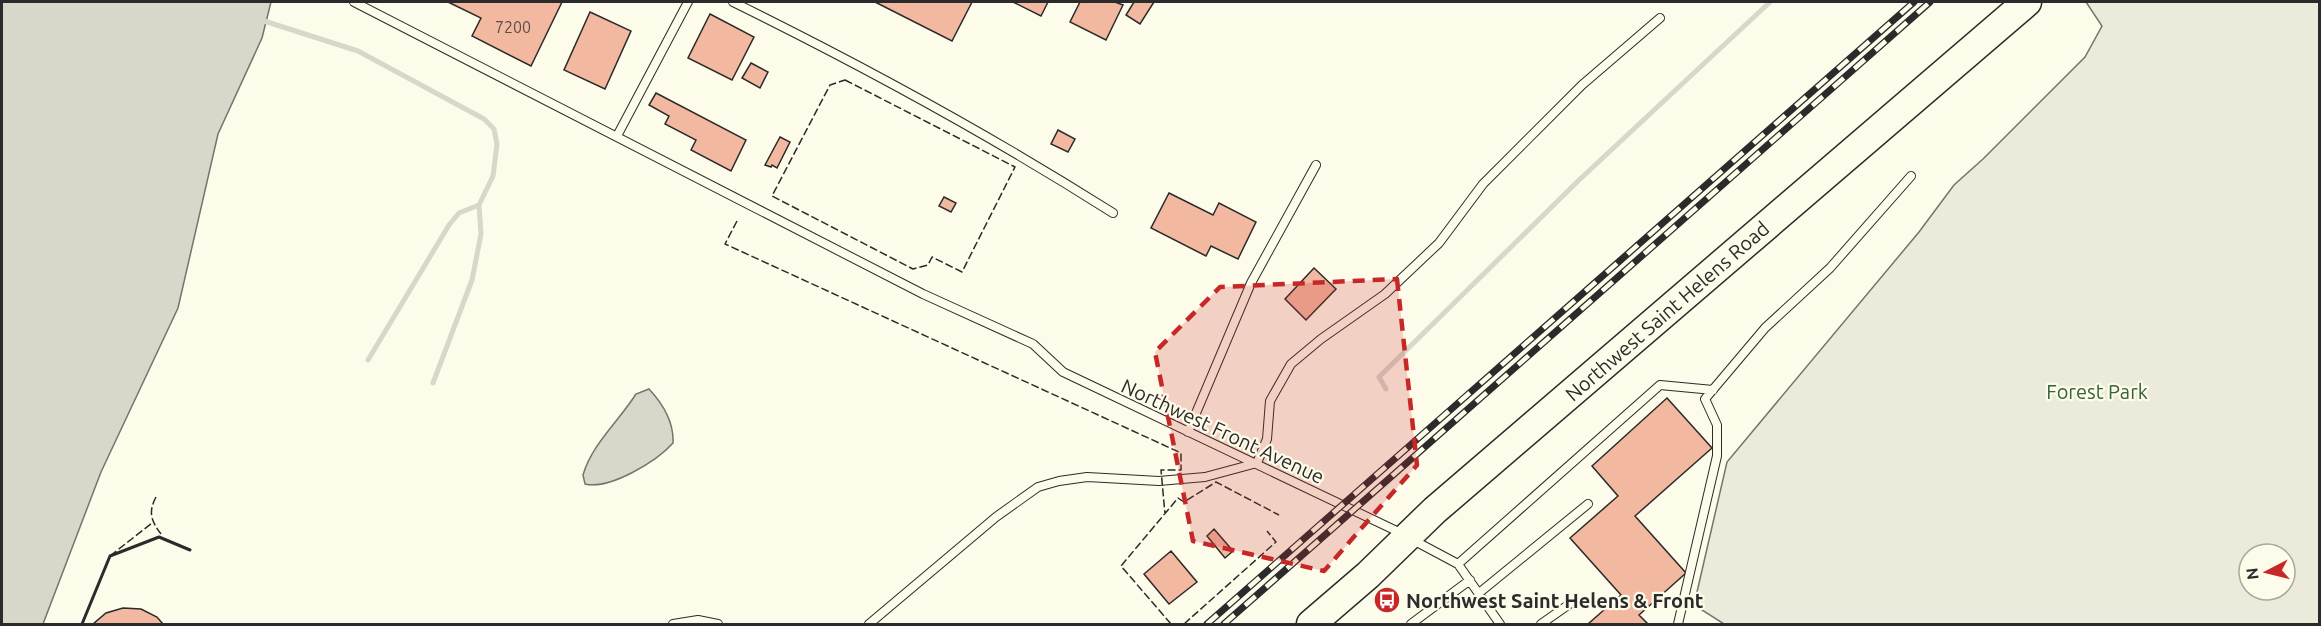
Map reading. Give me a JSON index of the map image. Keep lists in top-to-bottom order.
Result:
{
  "streets": {
    "highway": ["Northwest Saint Helens Road"],
    "lane": ["Northwest Front Avenue"]
  },
  "crossings": [
    ["Northwest Saint Helens Road", "Northwest Front Avenue"]
  ],
  "parks": ["Forest Park"],
  "places": {
    "bus stop": ["Northwest Saint Helens & Front"]
  },
  "house_numbers": ["7200"],
  "north": "left"
}
